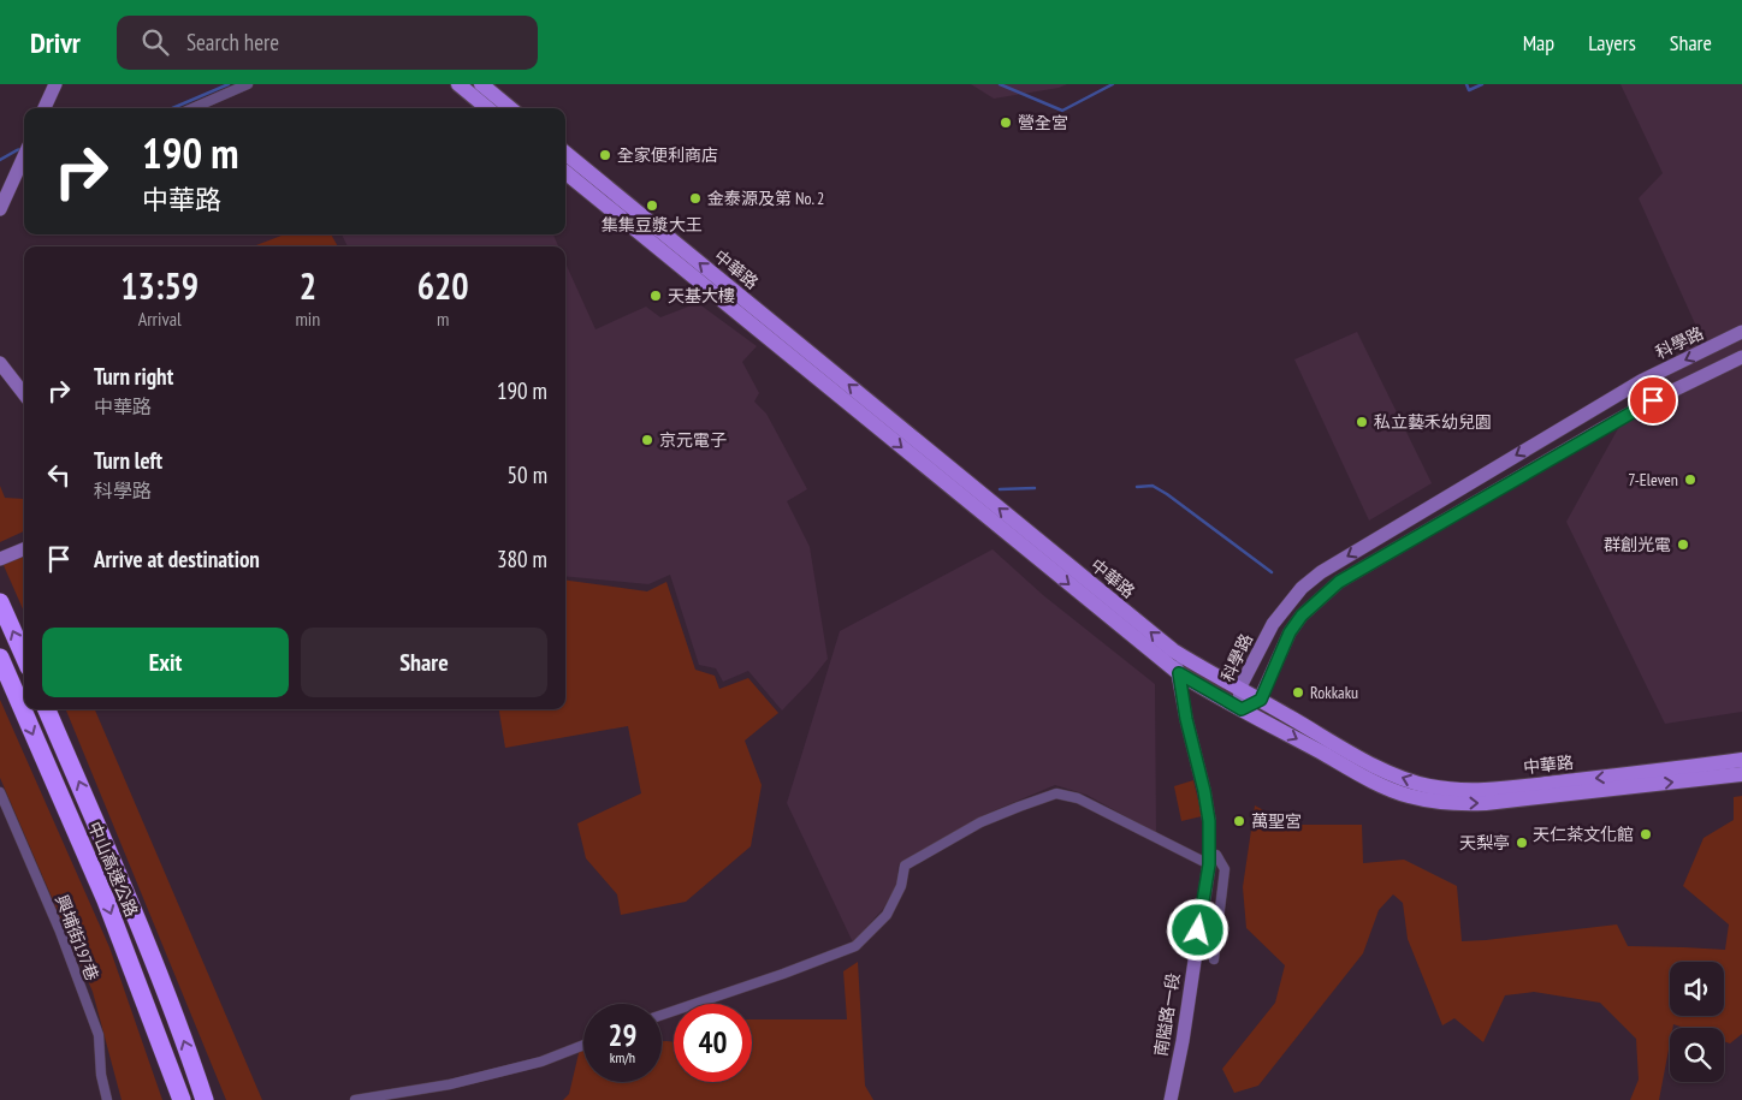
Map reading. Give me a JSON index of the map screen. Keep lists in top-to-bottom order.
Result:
{
  "streets": {
    "highway": ["中山高速公路"],
    "main road": ["中華路"],
    "street": ["科學路", "興埔街197巷", "南隘路一段"]
  },
  "crossings": [
    ["中華路", "科學路"],
    ["中華路", "南隘路一段"]
  ],
  "places": [
    "營全宮",
    "全家便利商店",
    "金泰源及第 No. 2",
    "集集豆漿大王",
    "天基大樓",
    "私立藝禾幼兒園",
    "京元電子",
    "7-Eleven",
    "群創光電",
    "Rokkaku",
    "萬聖宮",
    "天仁茶文化館",
    "天梨亭"
  ],
  "page": {
    "header": "Drivr",
    "search": "Search here",
    "nav": ["Map", "Layers", "Share"],
    "turn": ["190 m", "中華路"],
    "eta": [
      "13:59",
      "Arrival",
      "2",
      "min",
      "620",
      "m"
    ],
    "list": [
      {
        "name": "Turn right",
        "note": "中華路",
        "value": "190 m"
      },
      {
        "name": "Turn left",
        "note": "科學路",
        "value": "50 m"
      },
      {
        "name": "Arrive at destination",
        "value": "380 m"
      }
    ],
    "buttons": ["Exit", "Share"],
    "speed": "29 km/h",
    "limit": "40"
  }
}
